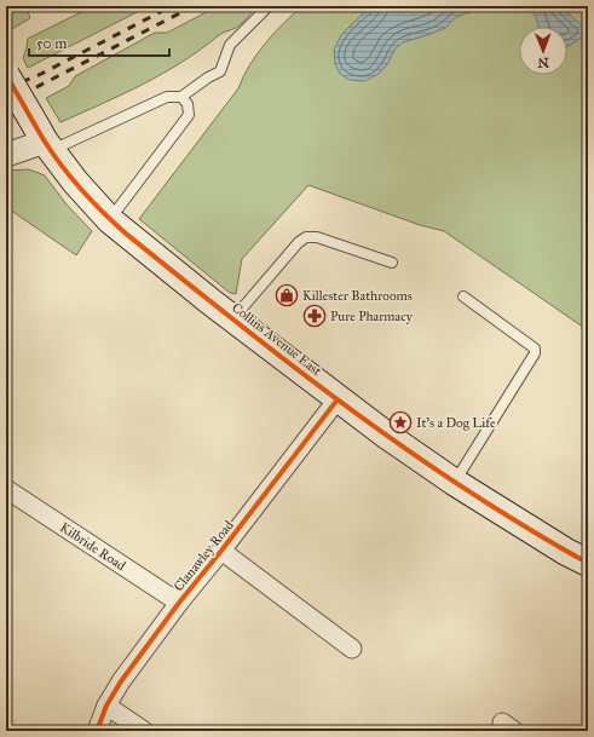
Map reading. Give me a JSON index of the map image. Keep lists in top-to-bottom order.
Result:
{
  "streets": {
    "main road": ["Collins Avenue East"],
    "street": ["Kilbride Road", "Clanawley Road"]
  },
  "crossings": [
    ["Collins Avenue East", "Clanawley Road"],
    ["Kilbride Road", "Clanawley Road"]
  ],
  "places": {
    "shop": ["Killester Bathrooms"],
    "pharmacy": ["Pure Pharmacy"],
    "place": ["It’s a Dog Life"]
  },
  "scale_bar": "50 m",
  "north": "bottom"
}
